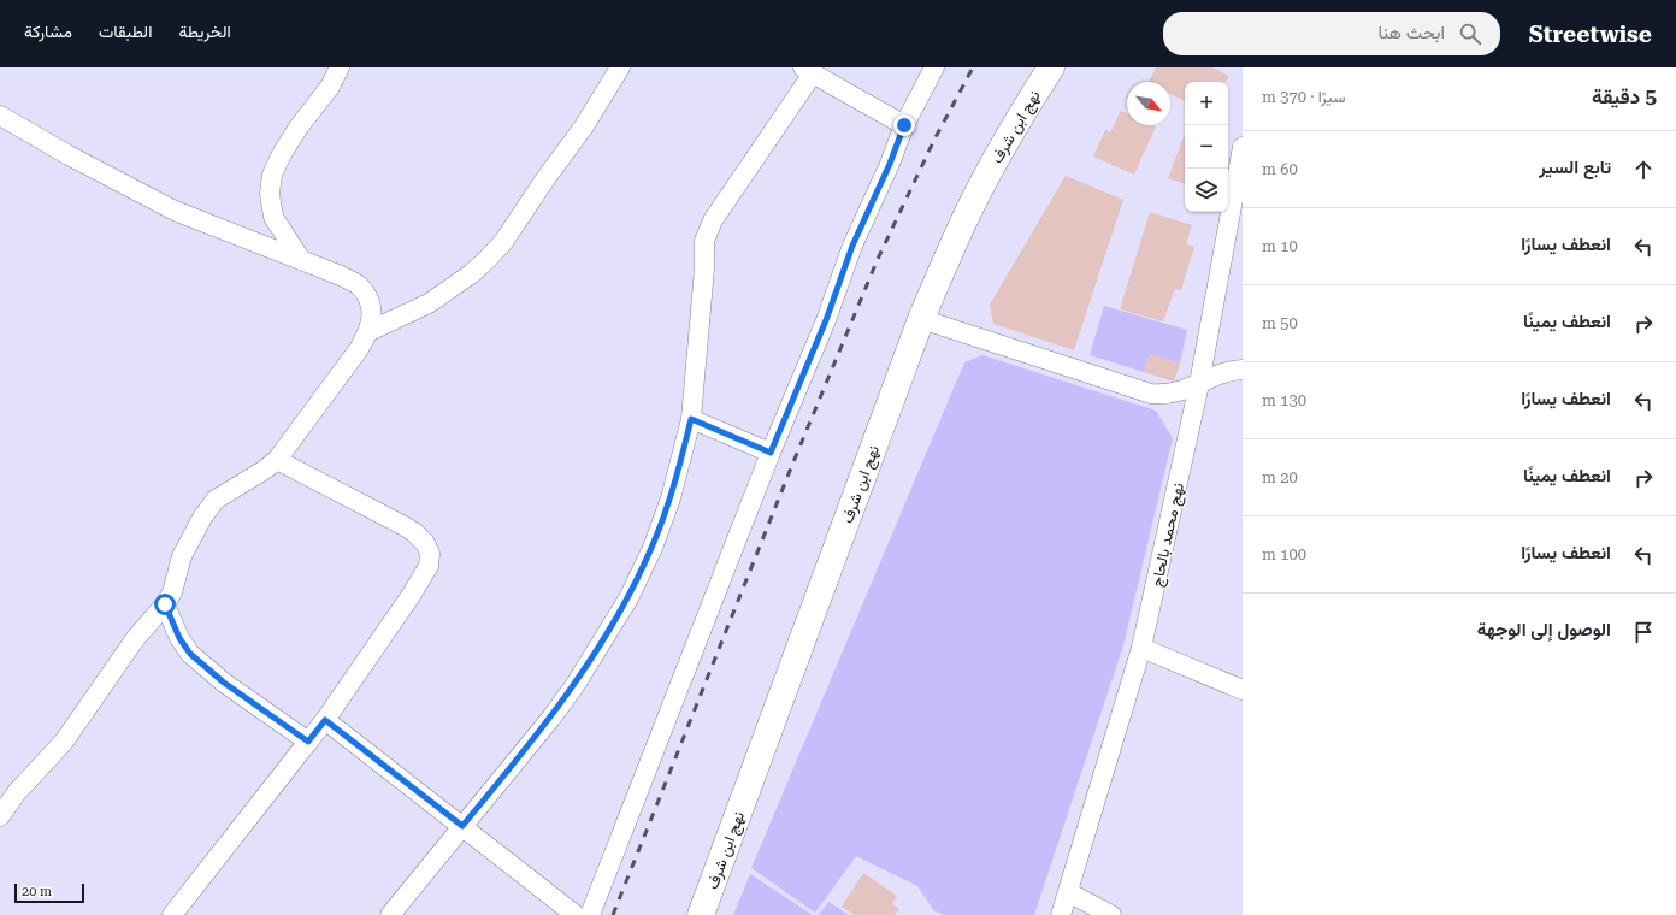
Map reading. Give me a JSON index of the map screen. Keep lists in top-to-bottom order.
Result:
{
  "streets": {
    "main road": ["نهج ابن شرف"],
    "street": ["نهج محمد بالحاج"]
  },
  "scale_bar": "20 m",
  "north": "bottom right",
  "page": {
    "header": "Streetwise",
    "search": "ابحث هنا",
    "nav": ["الخريطة", "الطبقات", "مشاركة"],
    "heading": ["5 دقيقة", "سيرًا · 370 m"],
    "map_buttons": ["+", "−"],
    "list": [
      ["تابع السير", "60 m"],
      ["انعطف يسارًا", "10 m"],
      ["انعطف يمينًا", "50 m"],
      ["انعطف يسارًا", "130 m"],
      ["انعطف يمينًا", "20 m"],
      ["انعطف يسارًا", "100 m"],
      "الوصول إلى الوجهة"
    ],
    "scale": "20 m"
  }
}
